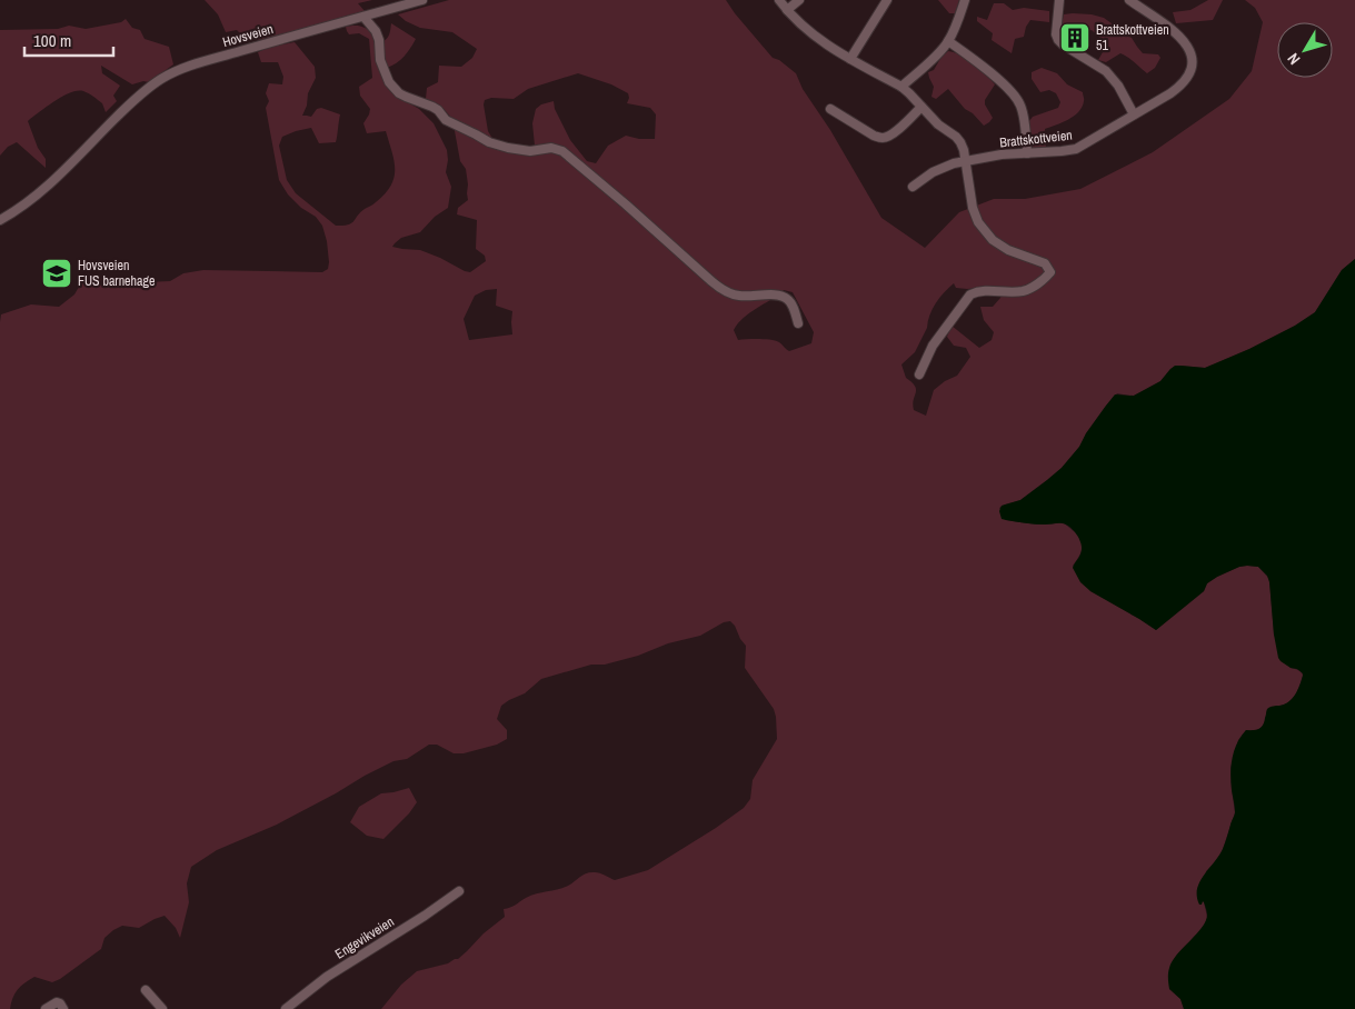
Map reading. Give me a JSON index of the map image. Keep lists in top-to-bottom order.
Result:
{
  "streets": {
    "street": ["Hovsveien", "Brattskottveien", "Engevikveien"]
  },
  "places": {
    "building": ["Brattskottveien 51"],
    "school or university": ["Hovsveien FUS barnehage"]
  },
  "scale_bar": "100 m",
  "north": "bottom left"
}
